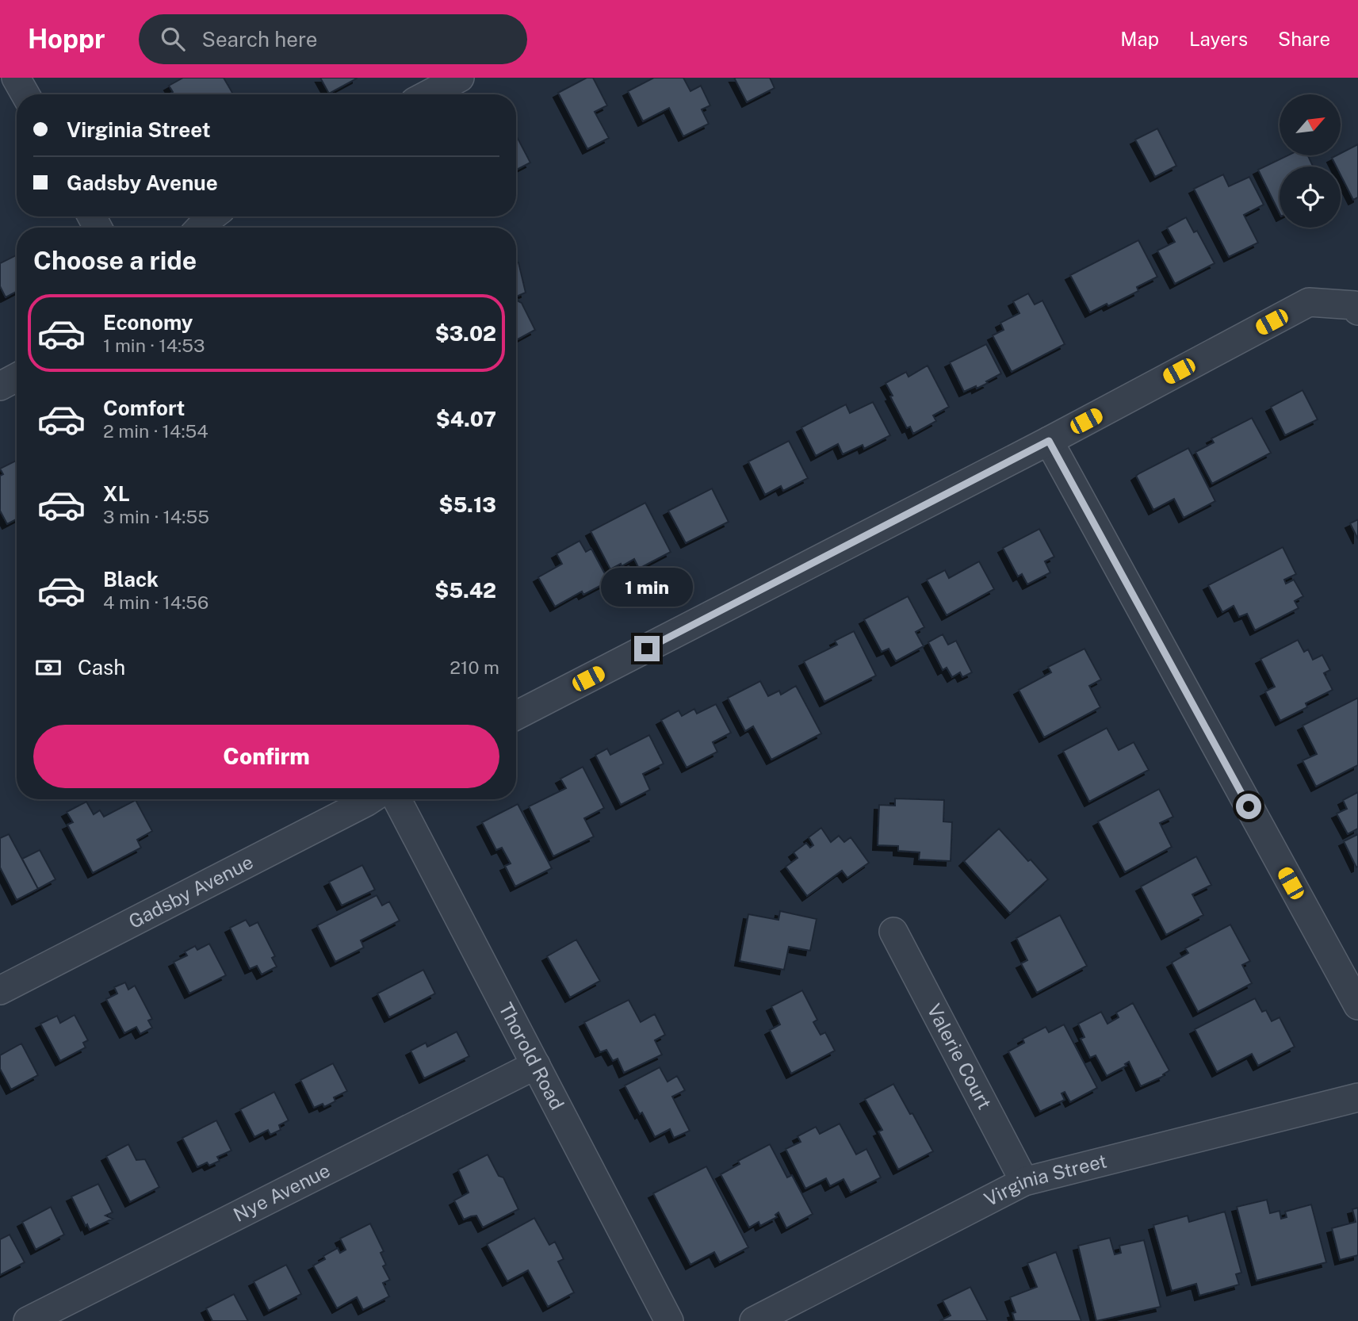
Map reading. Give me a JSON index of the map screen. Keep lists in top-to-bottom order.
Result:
{
  "streets": {
    "street": [
      "Gadsby Avenue",
      "Thorold Road",
      "Valerie Court",
      "Virginia Street",
      "Nye Avenue"
    ]
  },
  "crossings": [
    ["Thorold Road", "Nye Avenue"],
    ["Valerie Court", "Virginia Street"]
  ],
  "north": "top right",
  "page": {
    "header": "Hoppr",
    "search": "Search here",
    "nav": ["Map", "Layers", "Share"],
    "banner": ["Virginia Street", "Gadsby Avenue"],
    "heading": "Choose a ride",
    "list": [
      {
        "name": "Economy",
        "note": "1 min · 14:53",
        "value": "$3.02"
      },
      {
        "name": "Comfort",
        "note": "2 min · 14:54",
        "value": "$4.07"
      },
      {
        "name": "XL",
        "note": "3 min · 14:55",
        "value": "$5.13"
      },
      {
        "name": "Black",
        "note": "4 min · 14:56",
        "value": "$5.42"
      }
    ],
    "bubble": "1 min",
    "pay": ["Cash", "210 m"],
    "buttons": "Confirm"
  }
}
